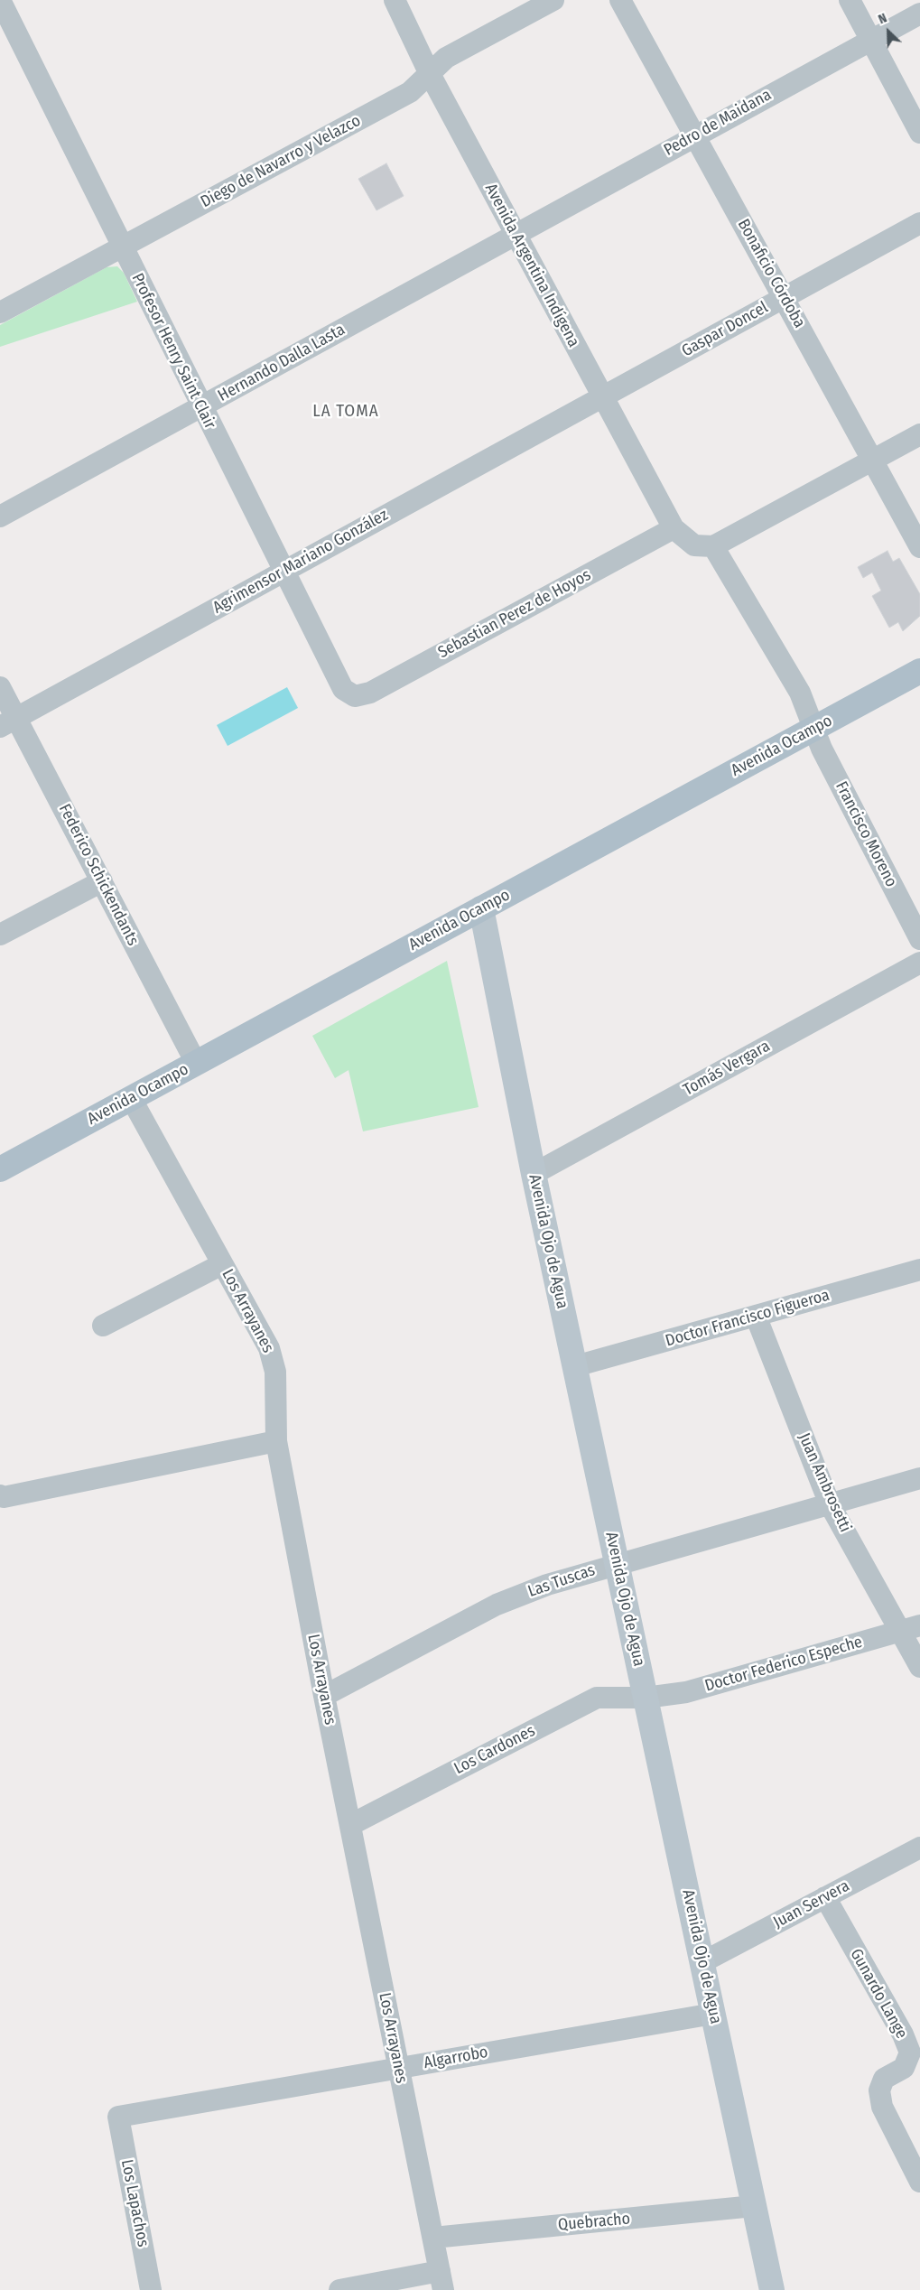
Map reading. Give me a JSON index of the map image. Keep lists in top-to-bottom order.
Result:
{
  "streets": {
    "main road": ["Avenida Ocampo", "Avenida Ojo de Agua"],
    "street": [
      "Pedro de Maidana",
      "Diego de Navarro y Velazco",
      "Avenida Argentina Indígena",
      "Bonaficio Córdoba",
      "Gaspar Doncel",
      "Profesor Henry Saint Clair",
      "Hernando Dalla Lasta",
      "Agrimensor Mariano González",
      "Sebastian Perez de Hoyos",
      "Francisco Moreno",
      "Federico Schickendants",
      "Tomás Vergara",
      "Los Arrayanes",
      "Doctor Francisco Figueroa",
      "Juan Ambrosetti",
      "Las Tuscas",
      "Doctor Federico Espeche",
      "Los Cardones",
      "Juan Servera",
      "Gunardo Lange",
      "Algarrobo",
      "Los Lapachos",
      "Quebracho"
    ]
  },
  "crossings": [
    ["Pedro de Maidana", "Avenida Argentina Indígena"],
    ["Pedro de Maidana", "Bonaficio Córdoba"],
    ["Pedro de Maidana", "Hernando Dalla Lasta"],
    ["Diego de Navarro y Velazco", "Avenida Argentina Indígena"],
    ["Diego de Navarro y Velazco", "Profesor Henry Saint Clair"],
    ["Avenida Argentina Indígena", "Gaspar Doncel"],
    ["Avenida Argentina Indígena", "Hernando Dalla Lasta"],
    ["Avenida Argentina Indígena", "Agrimensor Mariano González"],
    ["Avenida Argentina Indígena", "Sebastian Perez de Hoyos"],
    ["Bonaficio Córdoba", "Gaspar Doncel"],
    ["Gaspar Doncel", "Agrimensor Mariano González"],
    ["Profesor Henry Saint Clair", "Hernando Dalla Lasta"],
    ["Profesor Henry Saint Clair", "Agrimensor Mariano González"],
    ["Profesor Henry Saint Clair", "Sebastian Perez de Hoyos"],
    ["Agrimensor Mariano González", "Federico Schickendants"],
    ["Avenida Ocampo", "Francisco Moreno"],
    ["Avenida Ocampo", "Federico Schickendants"],
    ["Avenida Ocampo", "Avenida Ojo de Agua"],
    ["Avenida Ocampo", "Los Arrayanes"],
    ["Tomás Vergara", "Avenida Ojo de Agua"],
    ["Avenida Ojo de Agua", "Doctor Francisco Figueroa"],
    ["Avenida Ojo de Agua", "Las Tuscas"],
    ["Avenida Ojo de Agua", "Doctor Federico Espeche"],
    ["Avenida Ojo de Agua", "Los Cardones"],
    ["Avenida Ojo de Agua", "Juan Servera"],
    ["Avenida Ojo de Agua", "Algarrobo"],
    ["Avenida Ojo de Agua", "Quebracho"],
    ["Los Arrayanes", "Las Tuscas"],
    ["Los Arrayanes", "Los Cardones"],
    ["Los Arrayanes", "Algarrobo"],
    ["Los Arrayanes", "Quebracho"],
    ["Doctor Francisco Figueroa", "Juan Ambrosetti"],
    ["Juan Ambrosetti", "Las Tuscas"],
    ["Juan Ambrosetti", "Doctor Federico Espeche"],
    ["Doctor Federico Espeche", "Los Cardones"],
    ["Juan Servera", "Gunardo Lange"],
    ["Algarrobo", "Los Lapachos"]
  ],
  "districts": ["LA TOMA"],
  "north": "top left"
}
